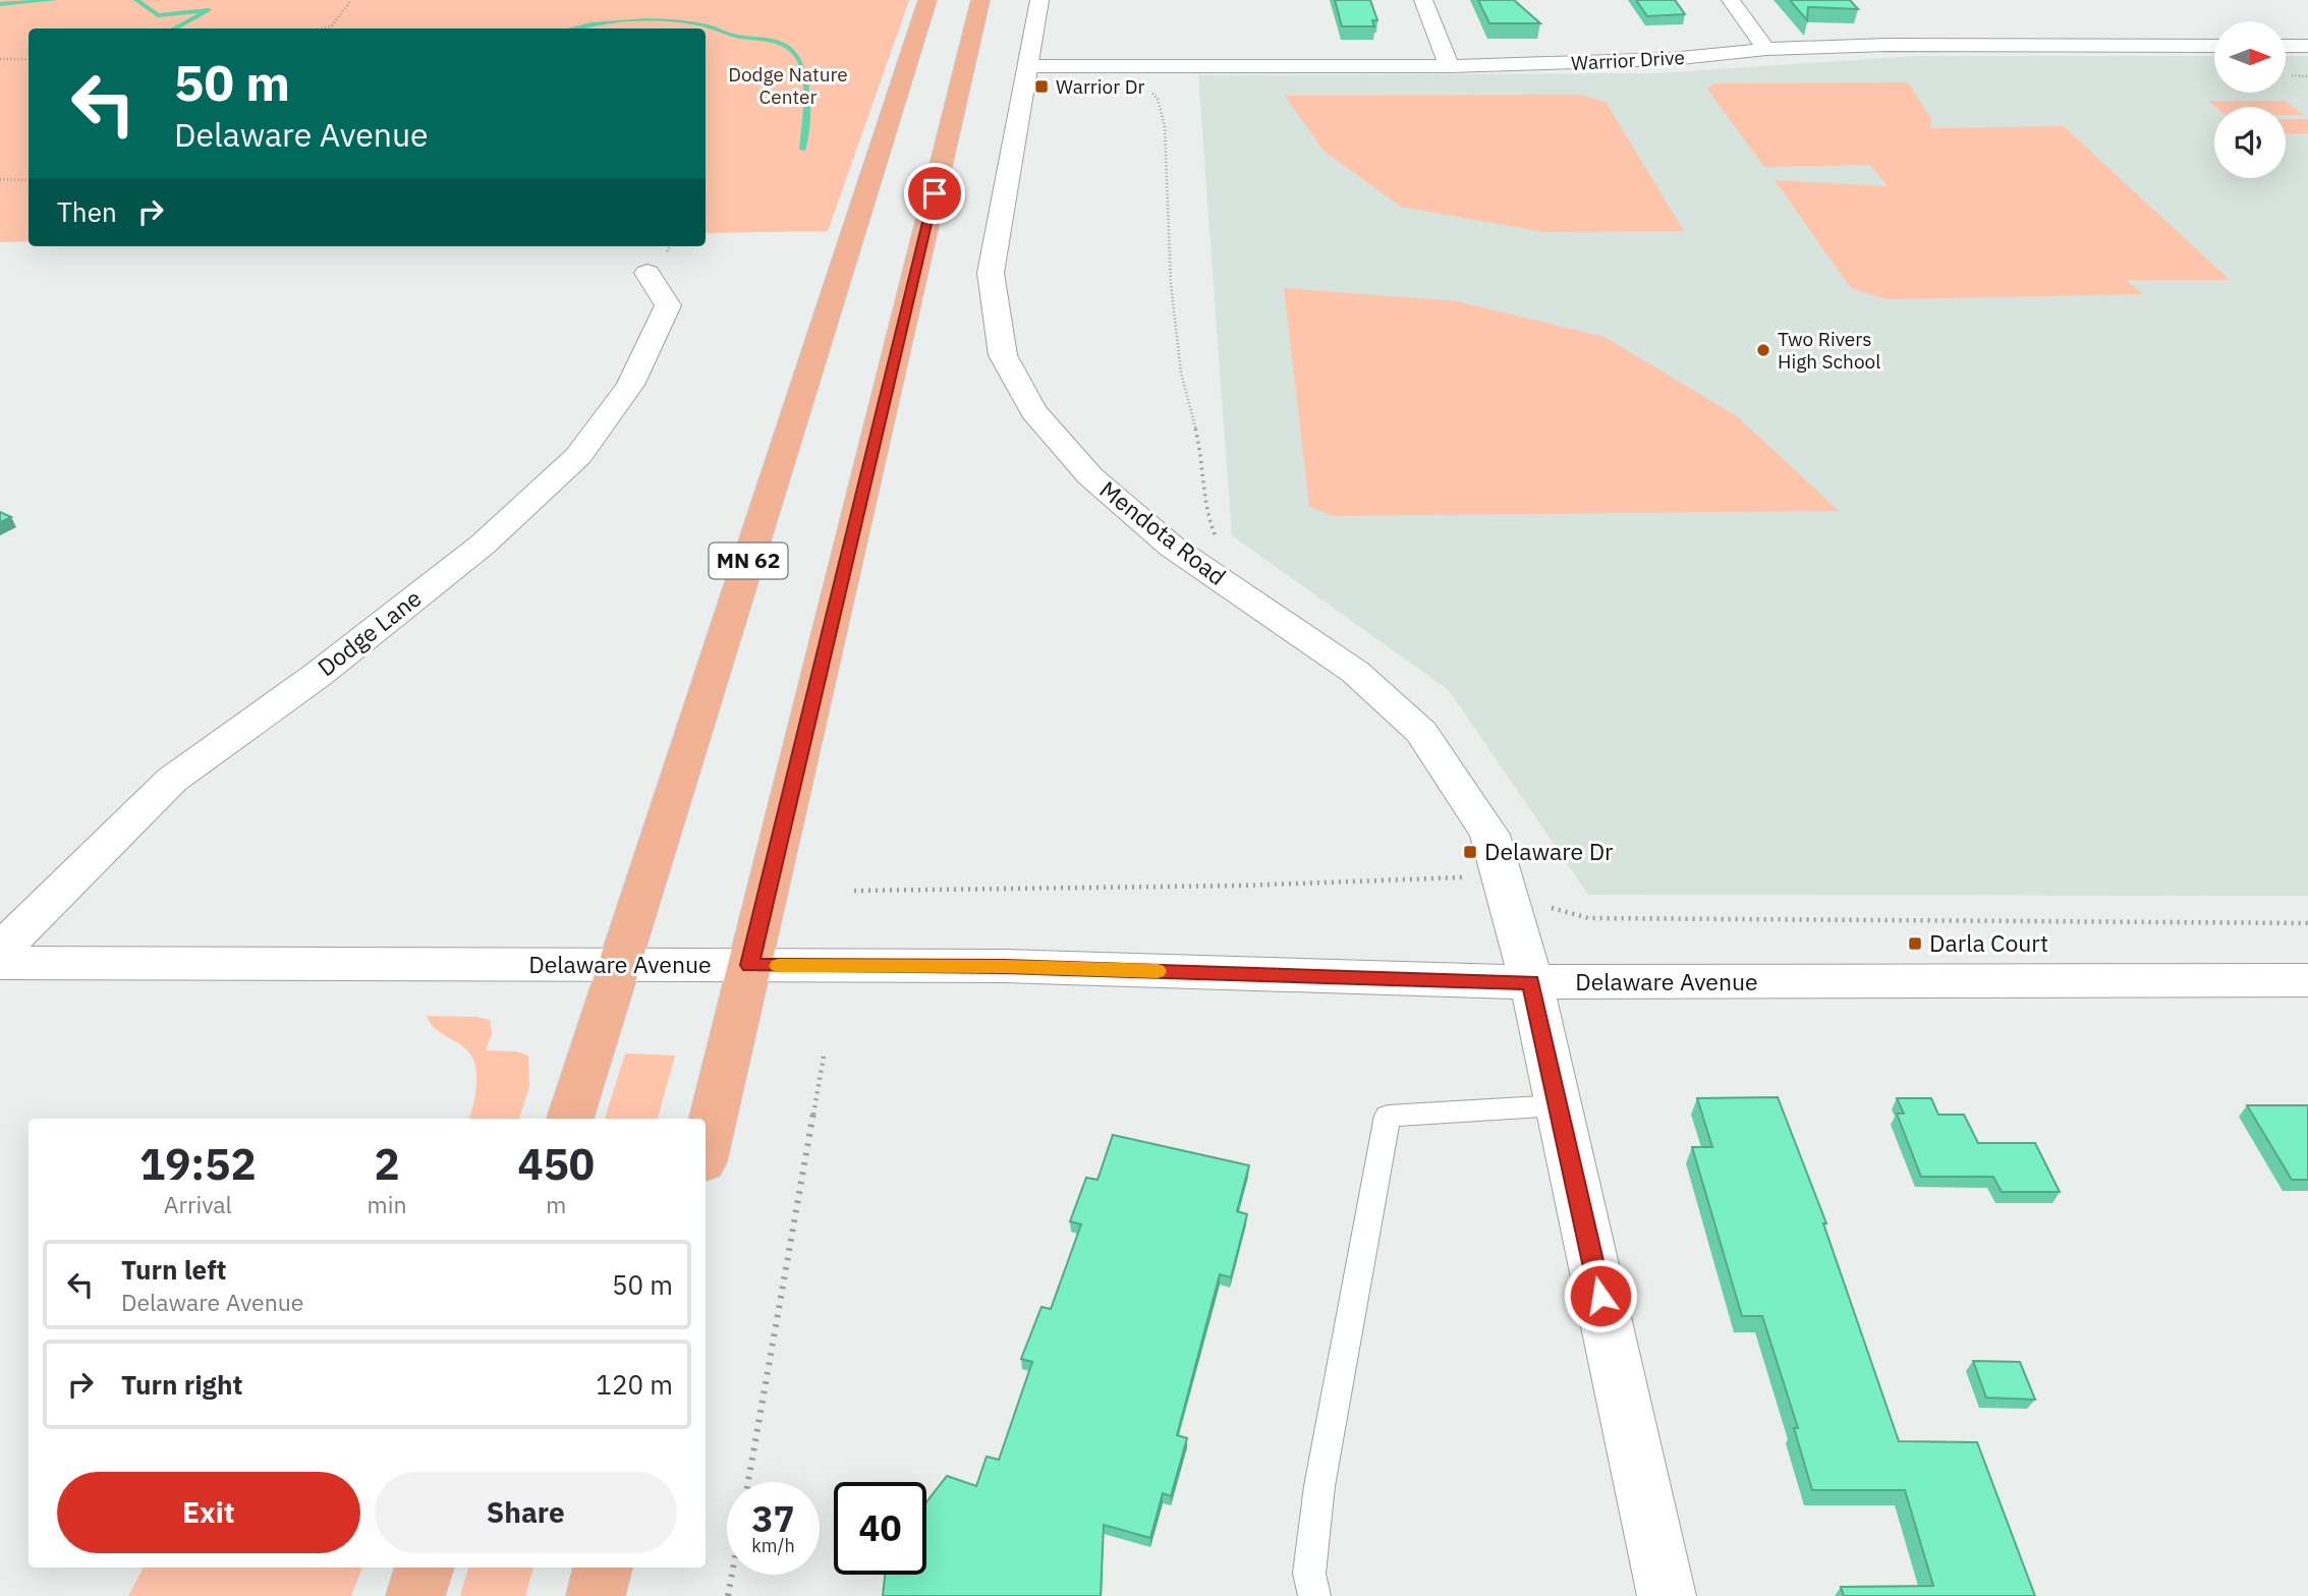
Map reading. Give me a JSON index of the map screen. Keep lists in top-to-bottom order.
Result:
{
  "streets": {
    "highway": ["MN 62"],
    "street": [
      "Warrior Drive",
      "Mendota Road",
      "Dodge Lane",
      "Delaware Avenue"
    ]
  },
  "crossings": [
    ["Warrior Drive", "Mendota Road"],
    ["Mendota Road", "Delaware Avenue"],
    ["MN 62", "Delaware Avenue"]
  ],
  "parks": ["Dodge Nature Center"],
  "places": {
    "transit": ["Warrior Dr", "Delaware Dr", "Darla Court"],
    "other": ["Two Rivers High School"]
  },
  "north": "right",
  "page": {
    "turn": ["50 m", "Delaware Avenue"],
    "then": "Then",
    "eta": [
      "19:52",
      "Arrival",
      "2",
      "min",
      "450",
      "m"
    ],
    "list": [
      {
        "name": "Turn left",
        "note": "Delaware Avenue",
        "value": "50 m"
      },
      {
        "name": "Turn right",
        "value": "120 m"
      }
    ],
    "buttons": ["Exit", "Share"],
    "speed": "37 km/h",
    "limit": "40"
  }
}
